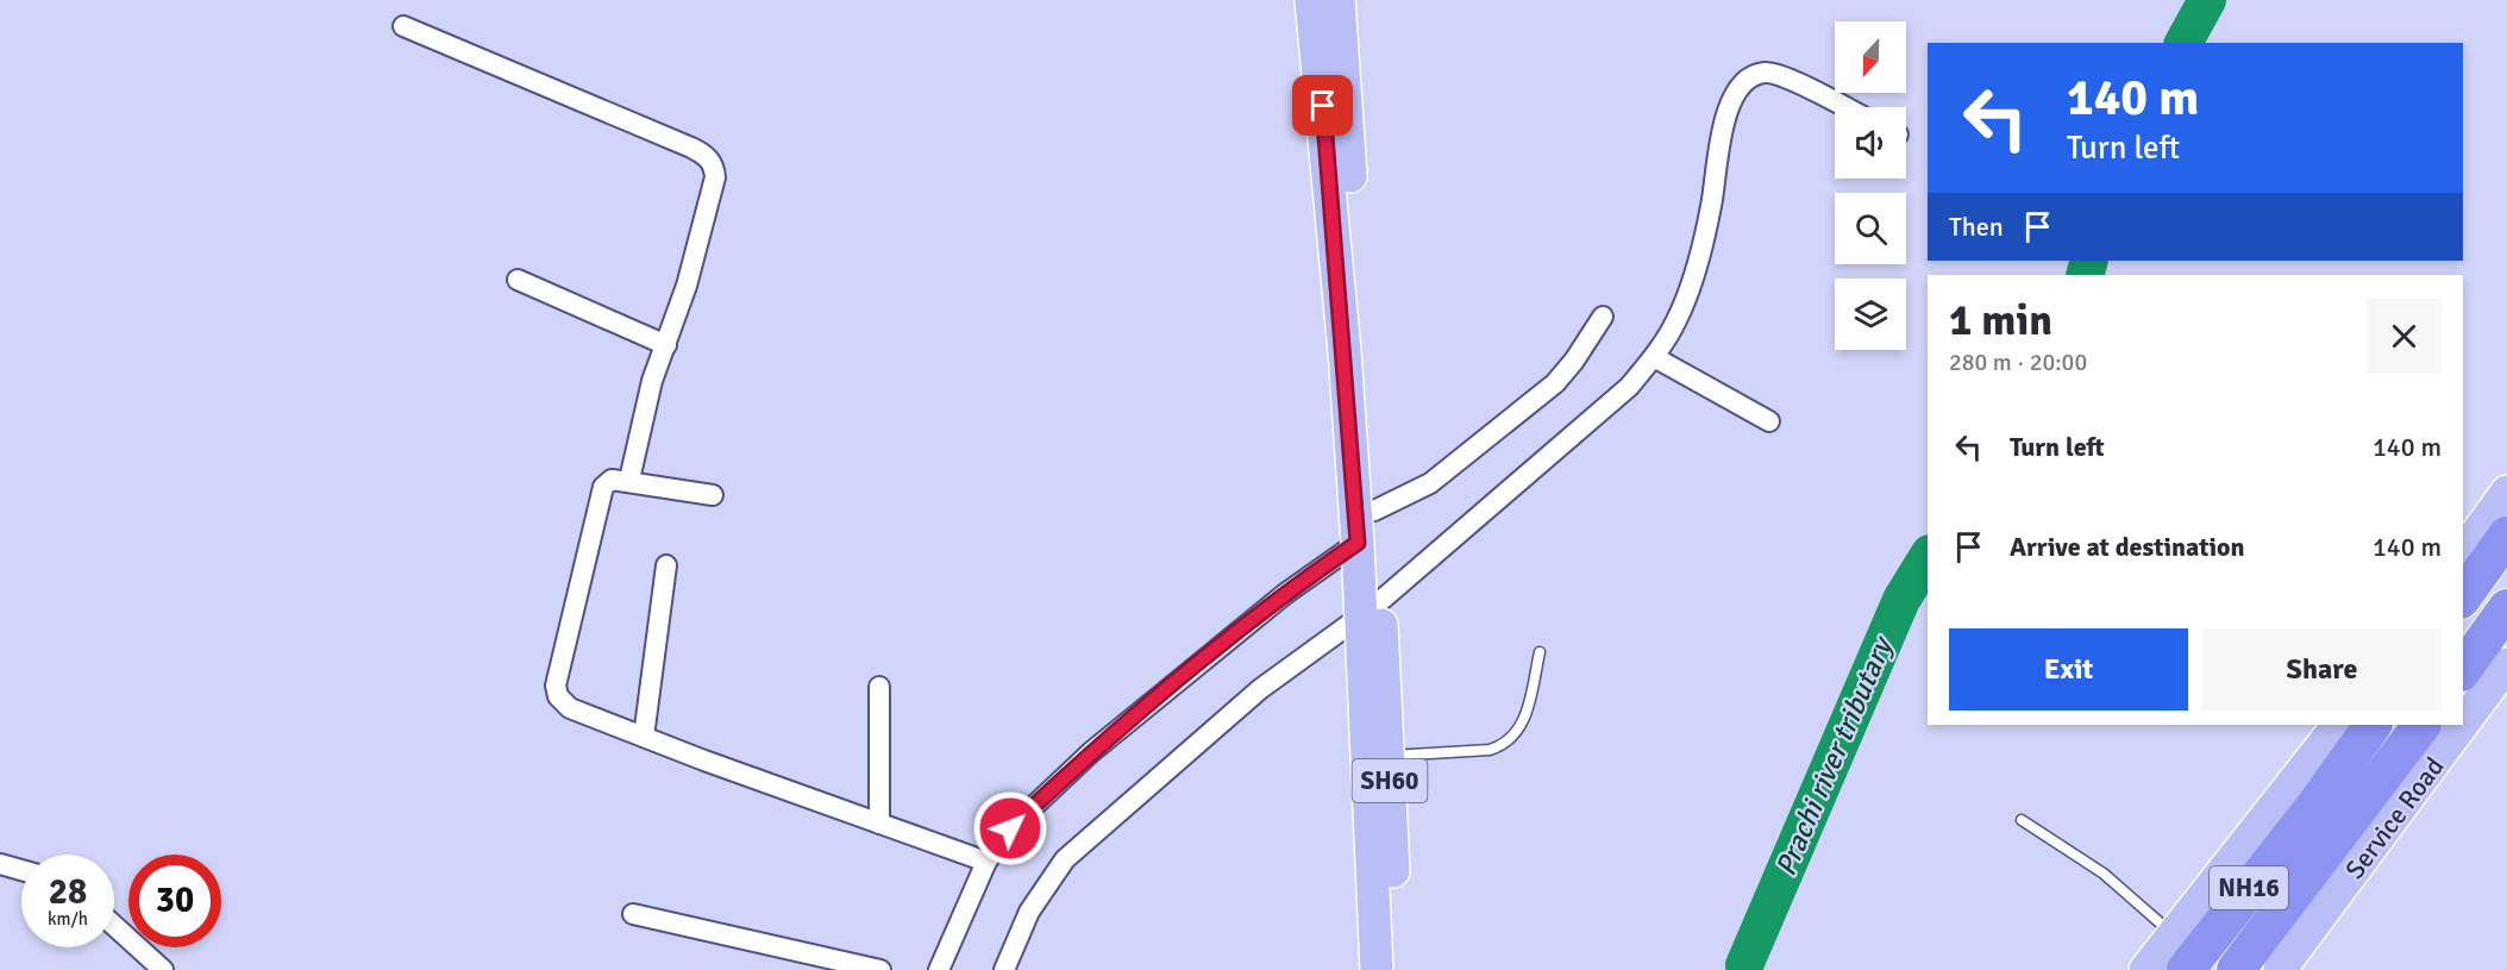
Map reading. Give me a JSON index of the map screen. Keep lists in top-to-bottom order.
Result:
{
  "streets": {
    "highway": ["NH16"],
    "main road": ["SH60", "Service Road"]
  },
  "water": ["Prachi river tributary"],
  "north": "bottom",
  "page": {
    "turn": ["140 m", "Turn left"],
    "then": "Then",
    "heading": ["1 min", "280 m · 20:00"],
    "list": [
      {
        "name": "Turn left",
        "value": "140 m"
      },
      {
        "name": "Arrive at destination",
        "value": "140 m"
      }
    ],
    "buttons": ["Exit", "Share"],
    "speed": "28 km/h",
    "limit": "30"
  }
}
